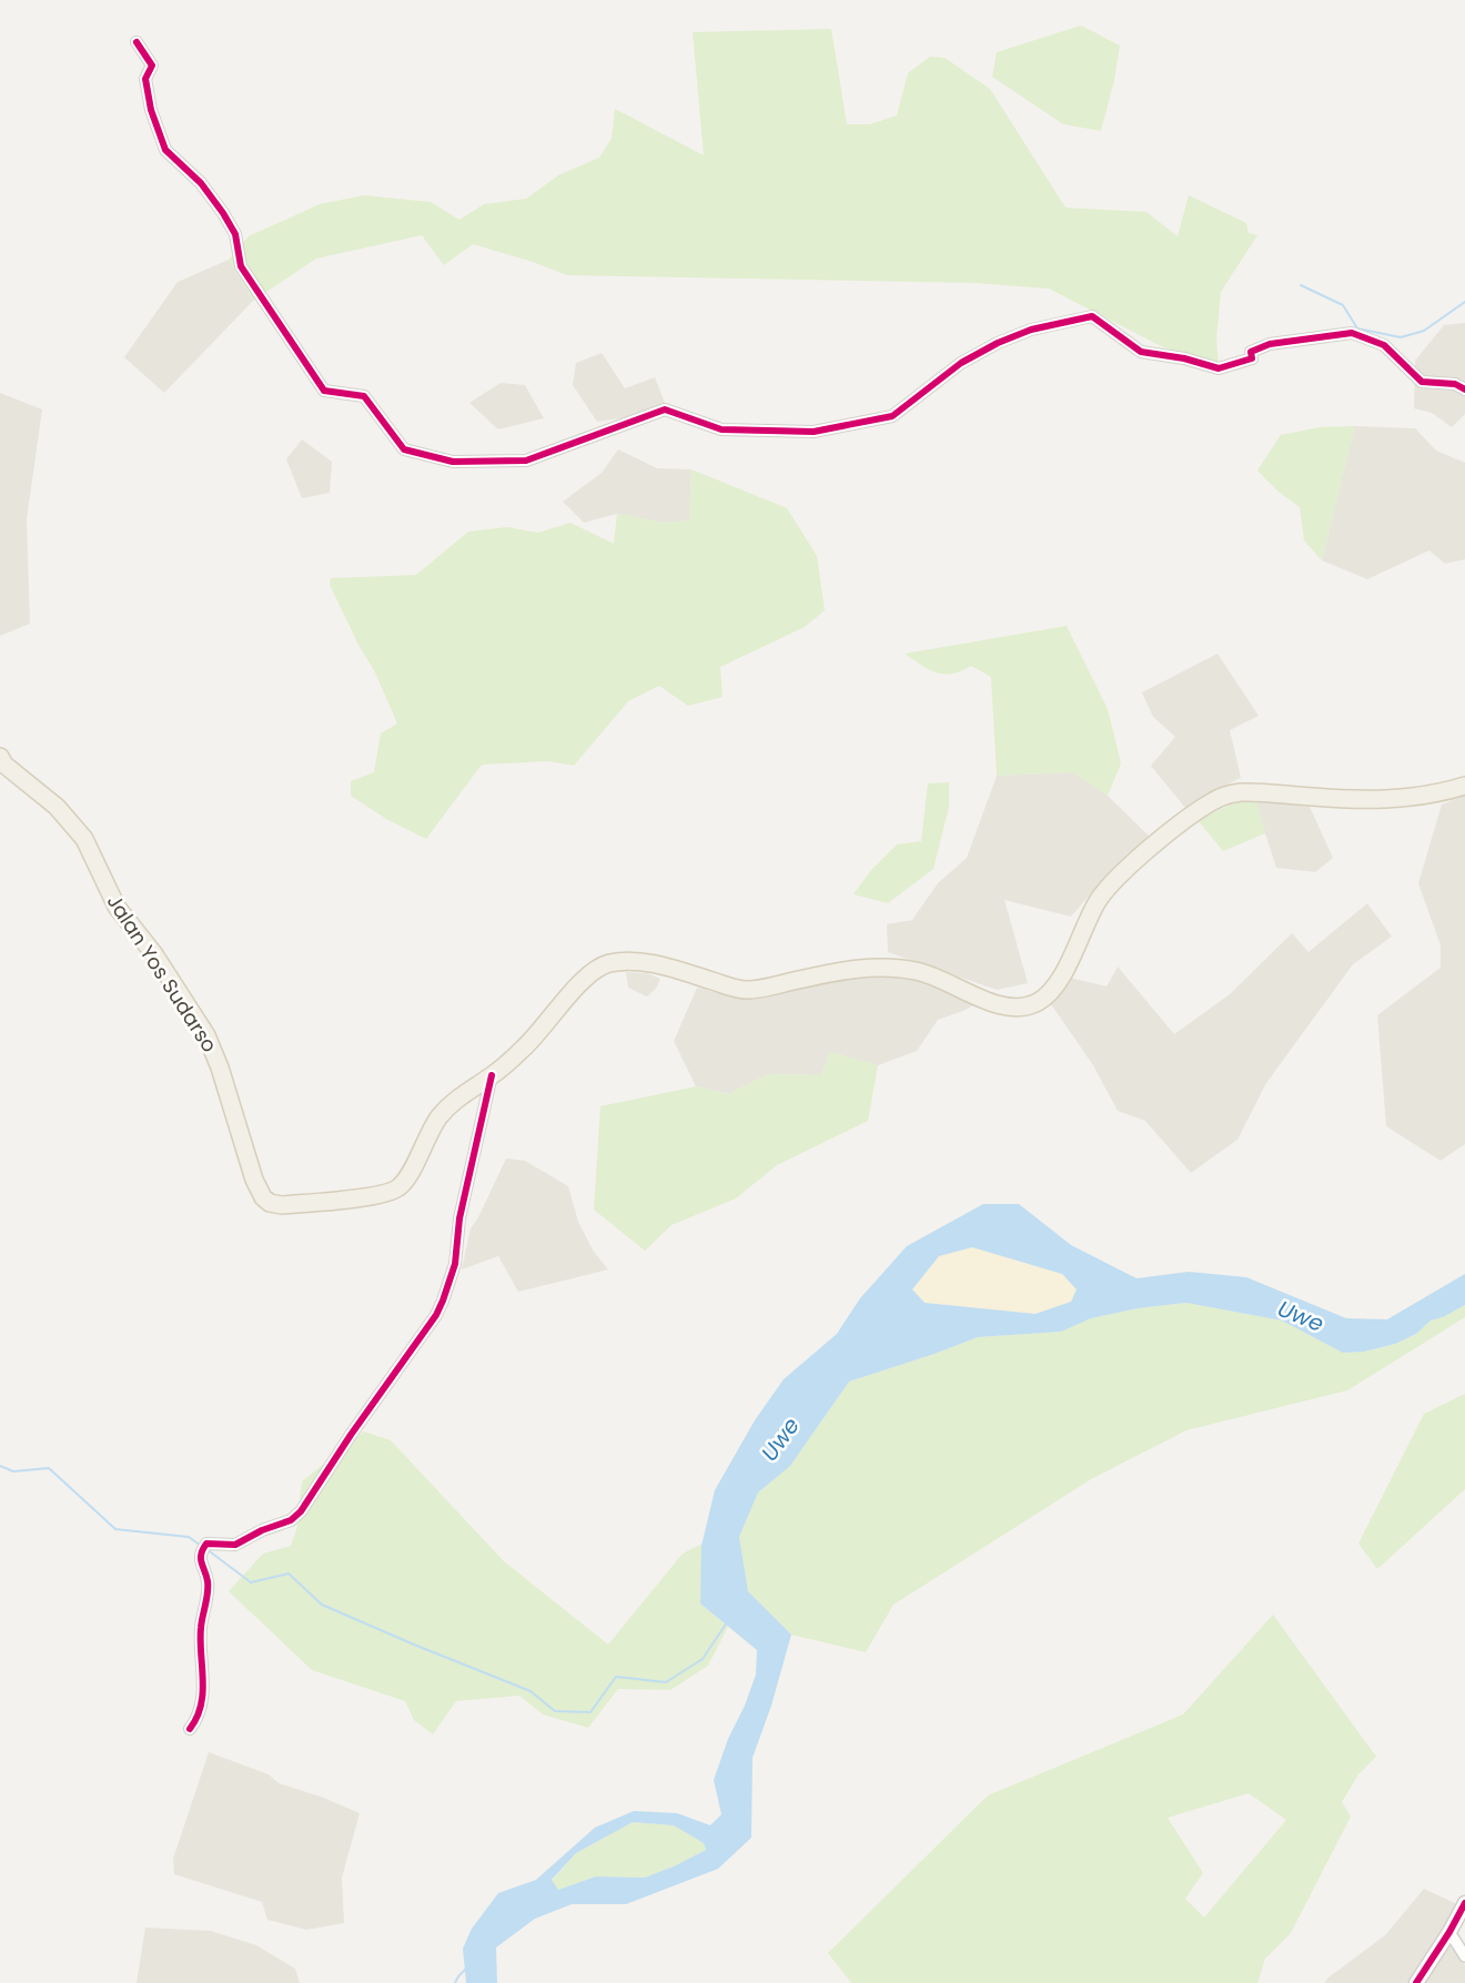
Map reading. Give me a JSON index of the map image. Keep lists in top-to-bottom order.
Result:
{
  "streets": {
    "main road": ["Jalan Yos Sudarso"]
  },
  "water": ["Uwe"]
}
